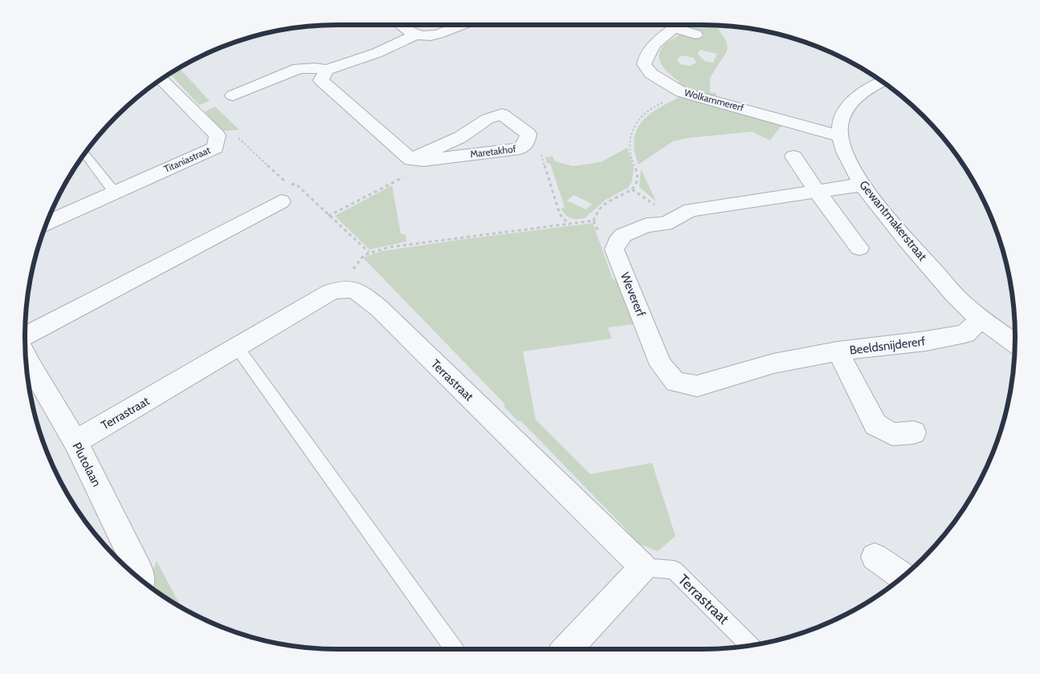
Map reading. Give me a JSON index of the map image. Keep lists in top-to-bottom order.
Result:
{
  "streets": {
    "street": [
      "Wolkammererf",
      "Maretakhof",
      "Titaniastraat",
      "Gewantmakerstraat",
      "Wevererf",
      "Beeldsnijdererf",
      "Terrastraat",
      "Plutolaan"
    ]
  },
  "crossings": [
    ["Wolkammererf", "Gewantmakerstraat"],
    ["Gewantmakerstraat", "Beeldsnijdererf"],
    ["Wevererf", "Beeldsnijdererf"],
    ["Terrastraat", "Plutolaan"]
  ]
}
